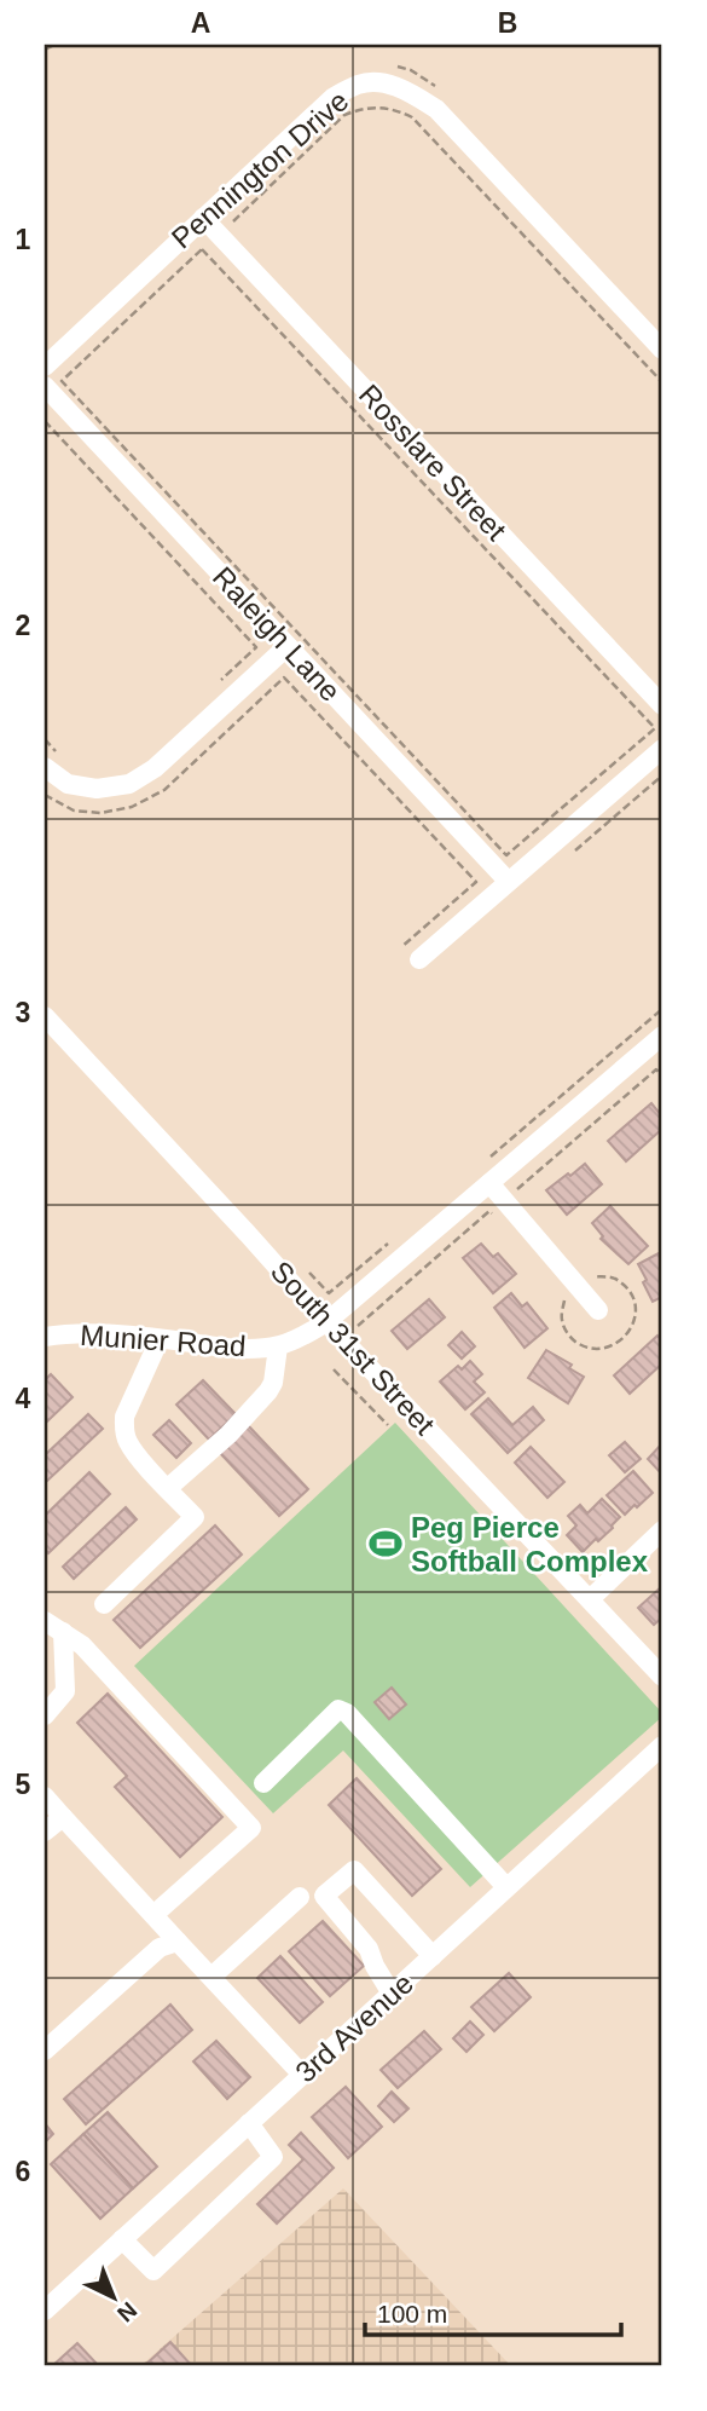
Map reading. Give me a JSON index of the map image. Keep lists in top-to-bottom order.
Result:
{
  "streets": {
    "street": [
      "Pennington Drive",
      "Rosslare Street",
      "Raleigh Lane",
      "Munier Road",
      "South 31st Street",
      "3rd Avenue"
    ]
  },
  "crossings": [
    ["Pennington Drive", "Rosslare Street"],
    ["Munier Road", "South 31st Street"]
  ],
  "places": {
    "sports": ["Peg Pierce Softball Complex"]
  },
  "scale_bar": "100 m",
  "north": "bottom right",
  "grid": {
    "columns": ["A", "B"],
    "rows": [
      "1",
      "2",
      "3",
      "4",
      "5",
      "6"
    ]
  }
}
